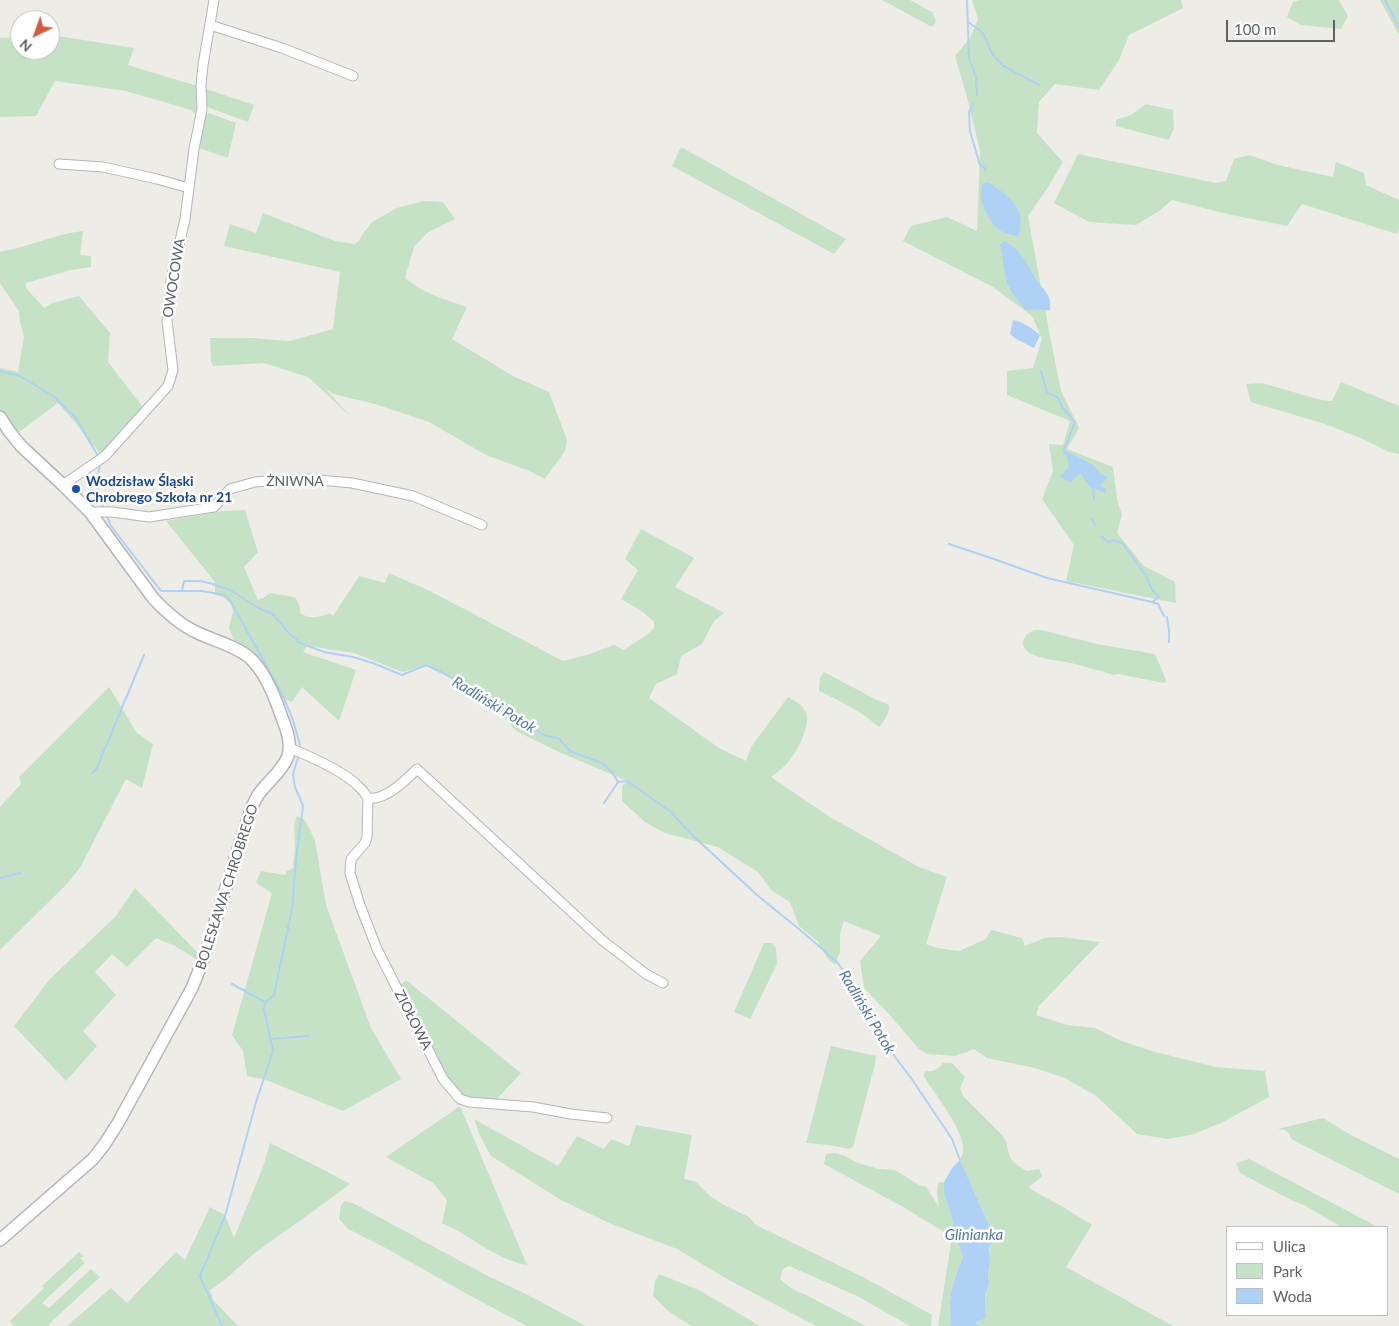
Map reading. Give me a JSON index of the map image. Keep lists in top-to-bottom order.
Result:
{
  "streets": {
    "street": [
      "OWOCOWA",
      "ŻNIWNA",
      "BOLESŁAWA CHROBREGO",
      "ZIOŁOWA"
    ]
  },
  "water": ["Radliński Potok", "Glinianka"],
  "places": ["Wodzisław Śląski Chrobrego Szkoła nr 21"],
  "legend": ["Ulica", "Park", "Woda"],
  "scale_bar": "100 m",
  "north": "bottom left"
}
